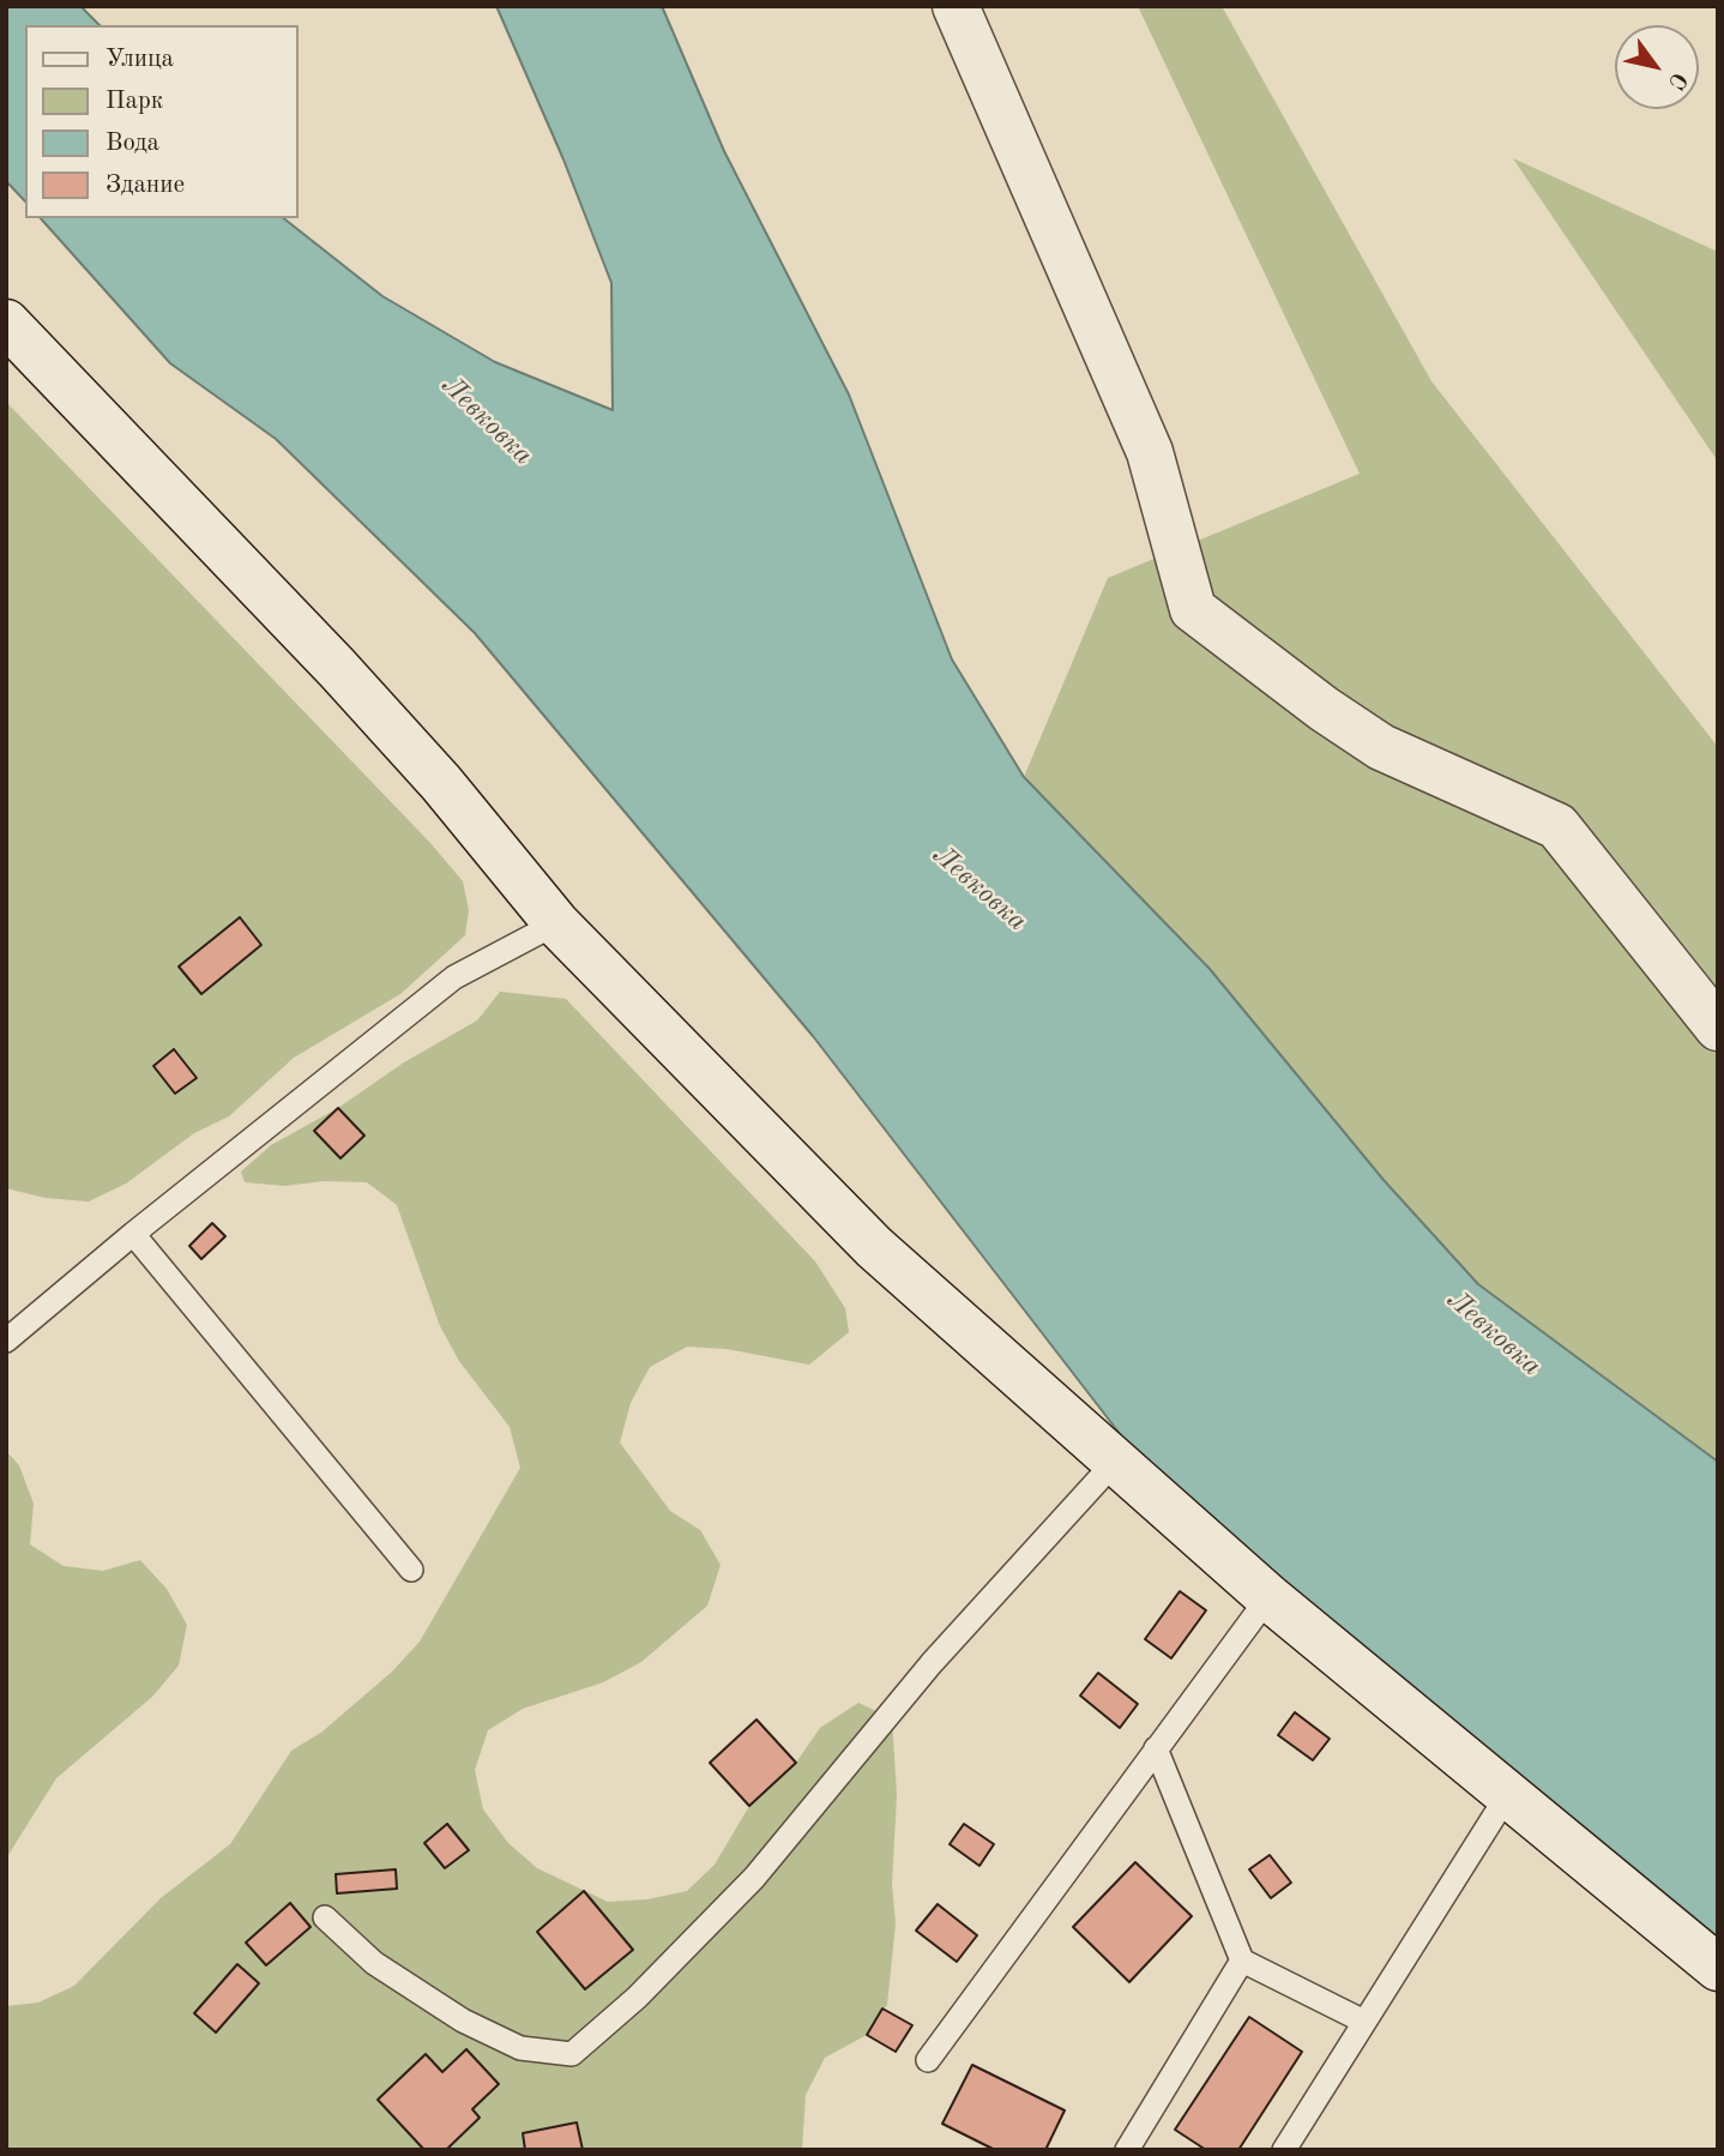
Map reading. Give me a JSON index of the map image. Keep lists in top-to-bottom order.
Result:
{
  "water": ["Левковка"],
  "legend": [
    "Улица",
    "Парк",
    "Вода",
    "Здание"
  ],
  "north": "bottom right"
}
